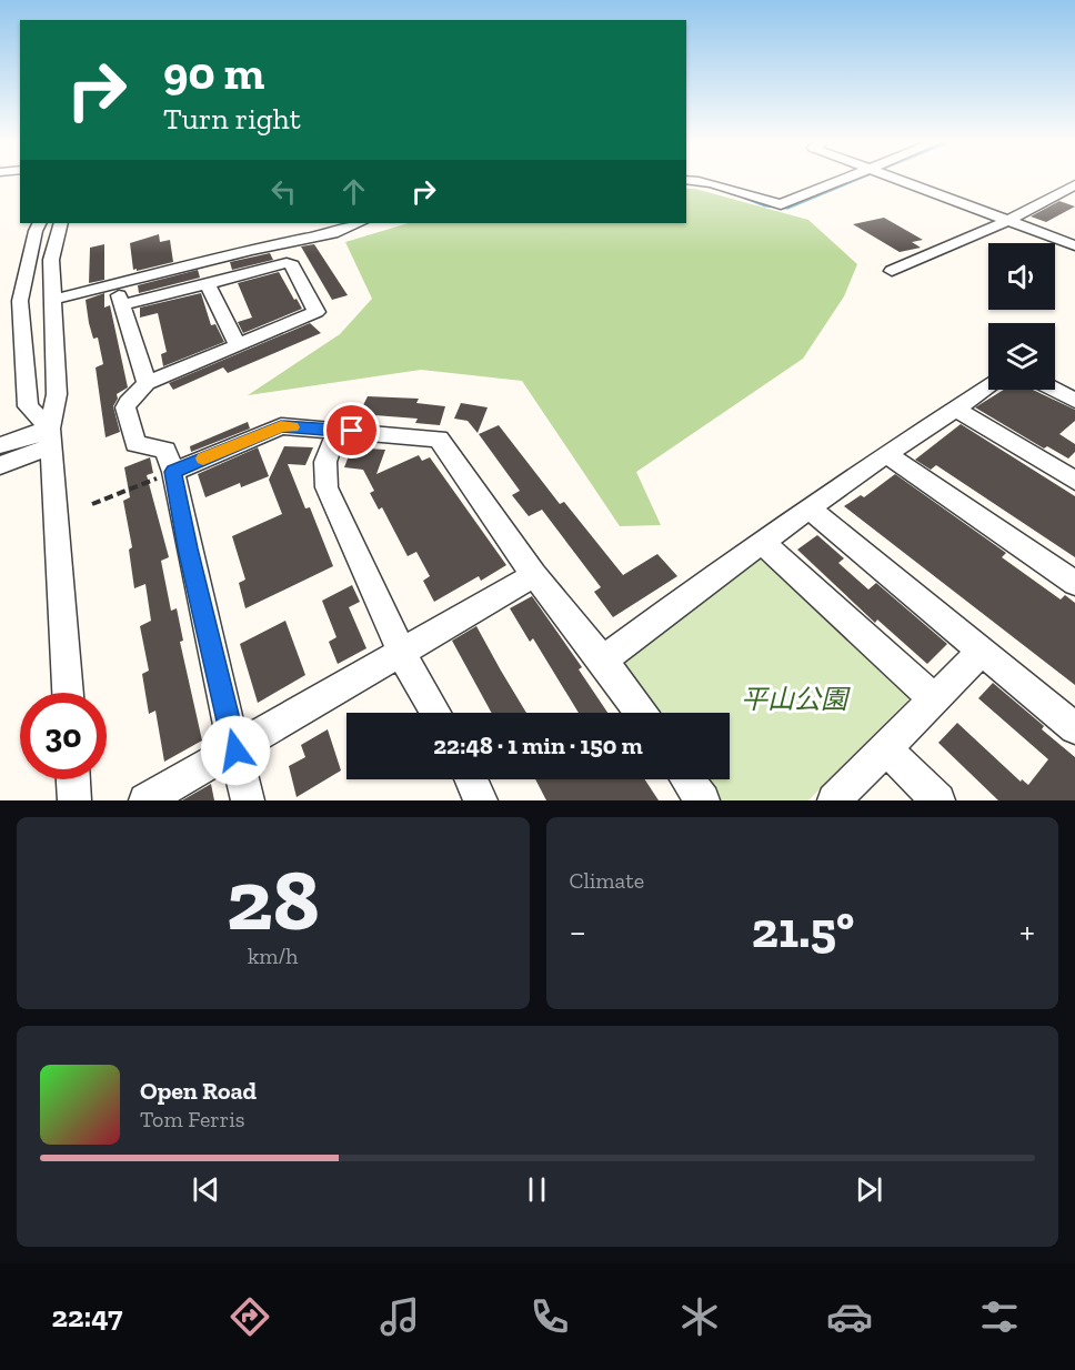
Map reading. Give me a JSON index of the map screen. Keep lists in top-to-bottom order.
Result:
{
  "parks": ["平山公園"],
  "page": {
    "turn": ["90 m", "Turn right"],
    "limit": "30",
    "trip": "22:48 · 1 min · 150 m",
    "tile": [
      ["28", "km/h"],
      "Climate"
    ],
    "heat": ["−", "21.5°", "+"],
    "song": ["Open Road", "Tom Ferris"],
    "tabs": "22:47"
  }
}
